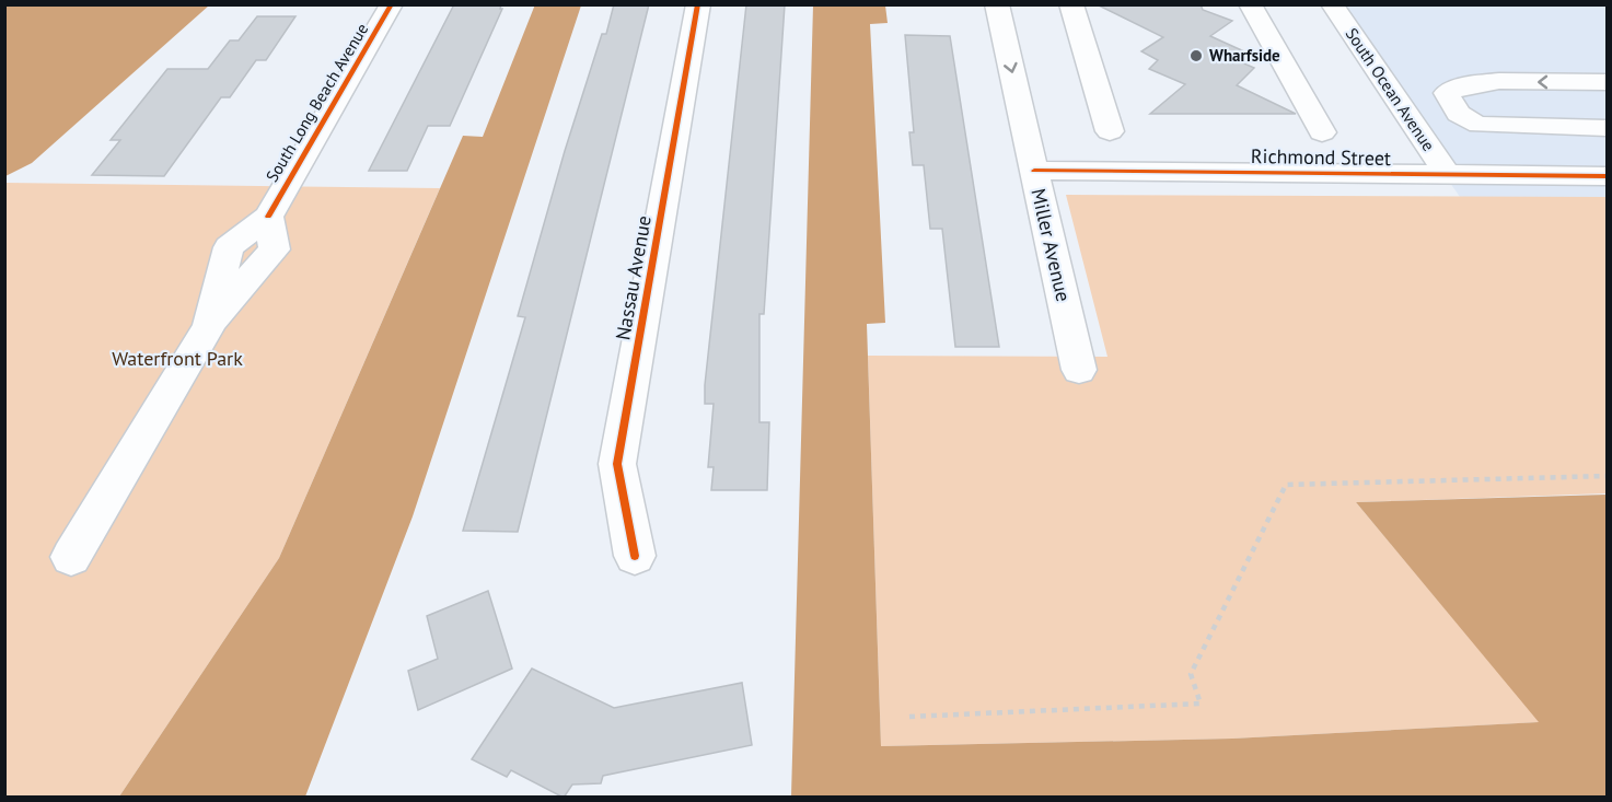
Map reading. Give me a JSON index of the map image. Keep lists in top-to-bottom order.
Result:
{
  "streets": {
    "street": [
      "South Ocean Avenue",
      "South Long Beach Avenue",
      "Richmond Street",
      "Miller Avenue",
      "Nassau Avenue"
    ]
  },
  "crossings": [
    ["South Ocean Avenue", "Richmond Street"],
    ["Richmond Street", "Miller Avenue"]
  ],
  "parks": ["Waterfront Park"],
  "places": ["Wharfside"]
}
